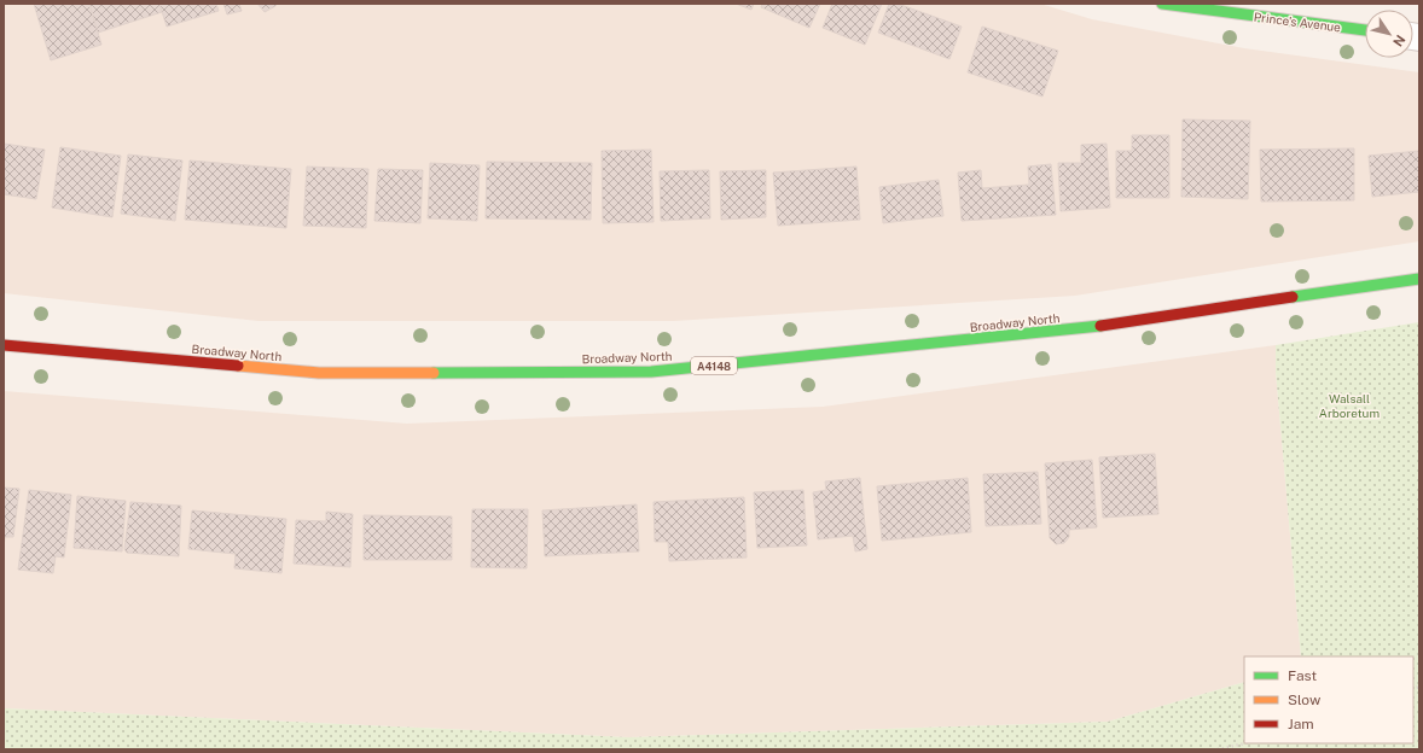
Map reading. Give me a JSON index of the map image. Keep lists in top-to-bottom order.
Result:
{
  "streets": {
    "main road": ["Prince's Avenue", "Broadway North", "A4148"]
  },
  "parks": ["Walsall Arboretum"],
  "legend": ["Fast", "Slow", "Jam"],
  "north": "bottom right"
}
